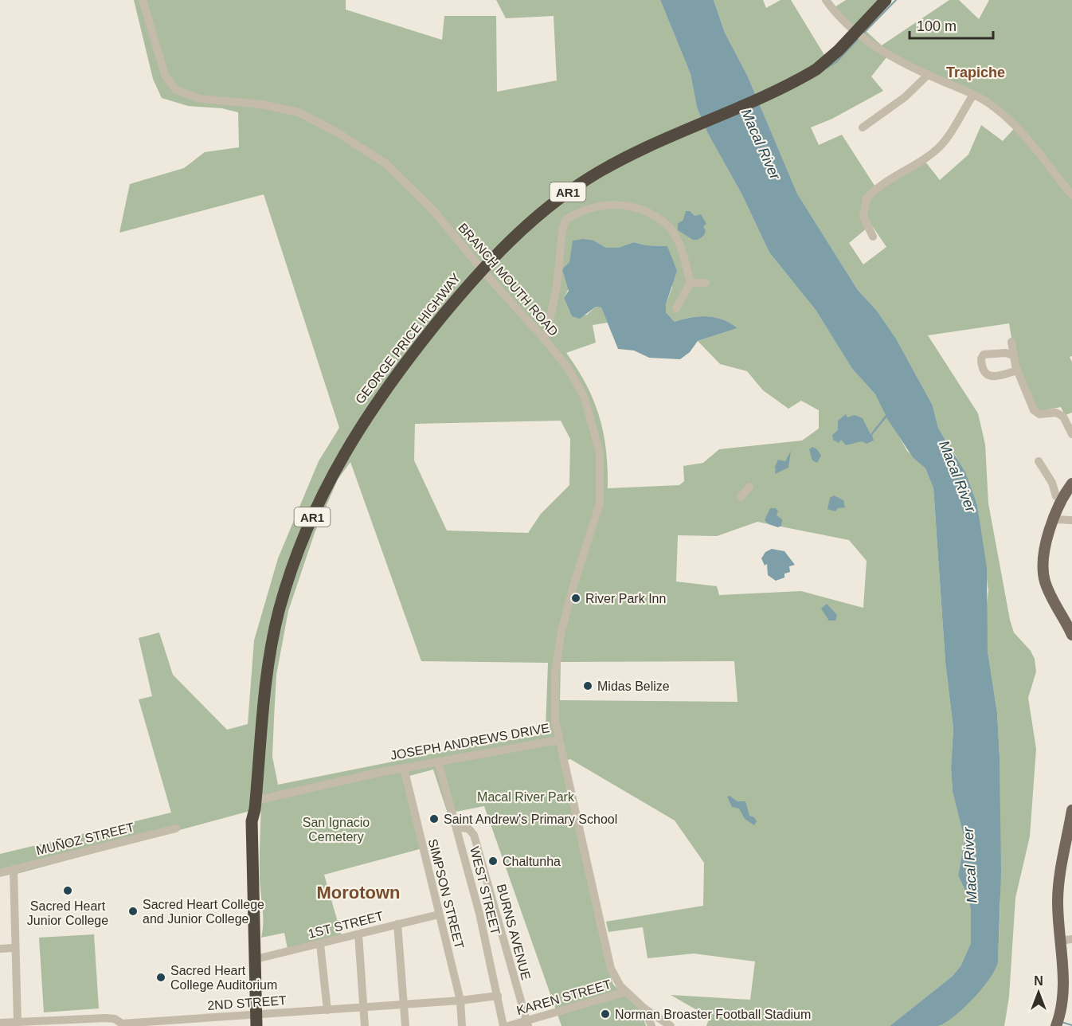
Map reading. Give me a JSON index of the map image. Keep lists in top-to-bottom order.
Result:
{
  "streets": {
    "highway": ["AR1", "GEORGE PRICE HIGHWAY"],
    "street": [
      "BRANCH MOUTH ROAD",
      "JOSEPH ANDREWS DRIVE",
      "MUÑOZ STREET",
      "WEST STREET",
      "SIMPSON STREET",
      "1ST STREET",
      "BURNS AVENUE",
      "KAREN STREET",
      "2ND STREET"
    ]
  },
  "crossings": [
    ["AR1", "GEORGE PRICE HIGHWAY"],
    ["AR1", "JOSEPH ANDREWS DRIVE"],
    ["AR1", "1ST STREET"],
    ["AR1", "2ND STREET"],
    ["BRANCH MOUTH ROAD", "GEORGE PRICE HIGHWAY"],
    ["BRANCH MOUTH ROAD", "JOSEPH ANDREWS DRIVE"],
    ["GEORGE PRICE HIGHWAY", "JOSEPH ANDREWS DRIVE"],
    ["JOSEPH ANDREWS DRIVE", "WEST STREET"],
    ["JOSEPH ANDREWS DRIVE", "SIMPSON STREET"],
    ["JOSEPH ANDREWS DRIVE", "KAREN STREET"],
    ["WEST STREET", "BURNS AVENUE"],
    ["WEST STREET", "2ND STREET"],
    ["SIMPSON STREET", "1ST STREET"],
    ["SIMPSON STREET", "2ND STREET"],
    ["BURNS AVENUE", "KAREN STREET"]
  ],
  "districts": ["Trapiche", "Morotown"],
  "water": ["Macal River"],
  "parks": ["Macal River Park", "San Ignacio Cemetery"],
  "places": [
    "River Park Inn",
    "Midas Belize",
    "Saint Andrew's Primary School",
    "Chaltunha",
    "Sacred Heart Junior College",
    "Sacred Heart College and Junior College",
    "Sacred Heart College Auditorium",
    "Norman Broaster Football Stadium"
  ],
  "scale_bar": "100 m",
  "north": "top"
}
